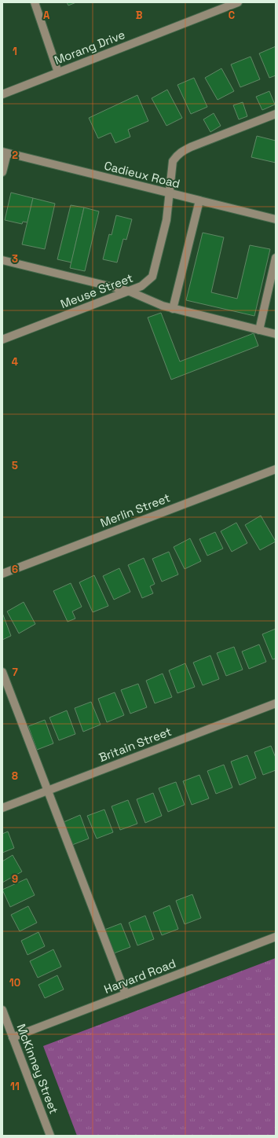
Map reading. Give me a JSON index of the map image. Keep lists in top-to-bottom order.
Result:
{
  "streets": {
    "street": [
      "Morang Drive",
      "Cadieux Road",
      "Meuse Street",
      "Merlin Street",
      "Britain Street",
      "Harvard Road",
      "McKinney Street"
    ]
  },
  "crossings": [
    ["Cadieux Road", "Meuse Street"],
    ["Harvard Road", "McKinney Street"]
  ],
  "grid": {
    "columns": ["A", "B", "C"],
    "rows": [
      "1",
      "2",
      "3",
      "4",
      "5",
      "6",
      "7",
      "8",
      "9",
      "10",
      "11"
    ]
  }
}
